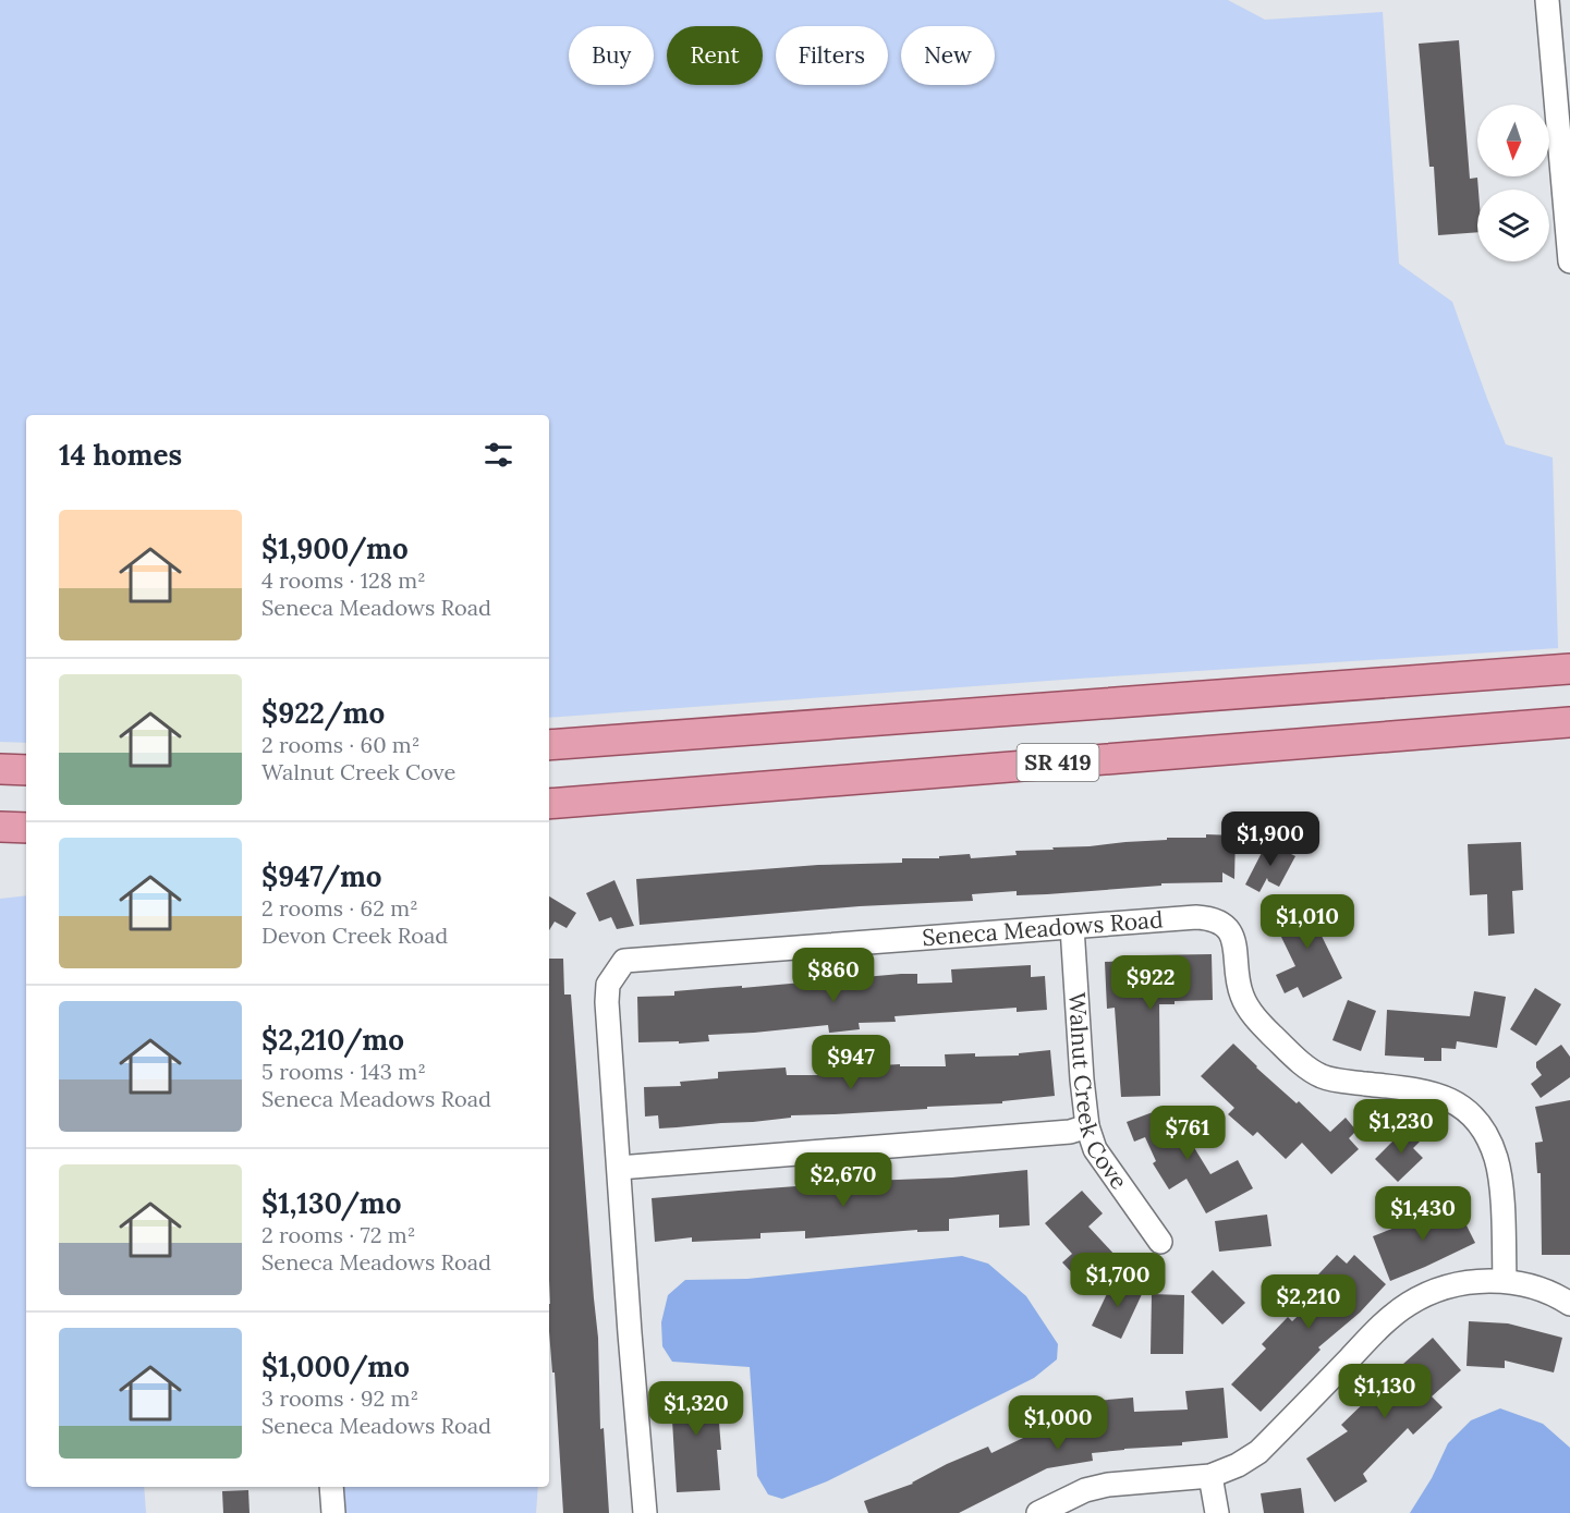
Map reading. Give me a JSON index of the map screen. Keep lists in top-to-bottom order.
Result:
{
  "streets": {
    "main road": ["SR 419"],
    "street": ["Seneca Meadows Road", "Walnut Creek Cove"]
  },
  "crossings": [
    ["Seneca Meadows Road", "Walnut Creek Cove"]
  ],
  "north": "bottom",
  "page": {
    "chip": [
      "Buy",
      "Rent",
      "Filters",
      "New"
    ],
    "heading": "14 homes",
    "list": [
      {
        "name": "$1,900/mo",
        "note": "4 rooms · 128 m² · Seneca Meadows Road"
      },
      {
        "name": "$922/mo",
        "note": "2 rooms · 60 m² · Walnut Creek Cove"
      },
      {
        "name": "$947/mo",
        "note": "2 rooms · 62 m² · Devon Creek Road"
      },
      {
        "name": "$2,210/mo",
        "note": "5 rooms · 143 m² · Seneca Meadows Road"
      },
      {
        "name": "$1,130/mo",
        "note": "2 rooms · 72 m² · Seneca Meadows Road"
      },
      {
        "name": "$1,000/mo",
        "note": "3 rooms · 92 m² · Seneca Meadows Road"
      }
    ],
    "price": [
      "$1,900",
      "$1,010",
      "$860",
      "$922",
      "$947",
      "$1,230",
      "$761",
      "$2,670",
      "$1,430",
      "$1,700",
      "$2,210",
      "$1,130",
      "$1,320",
      "$1,000"
    ]
  }
}
